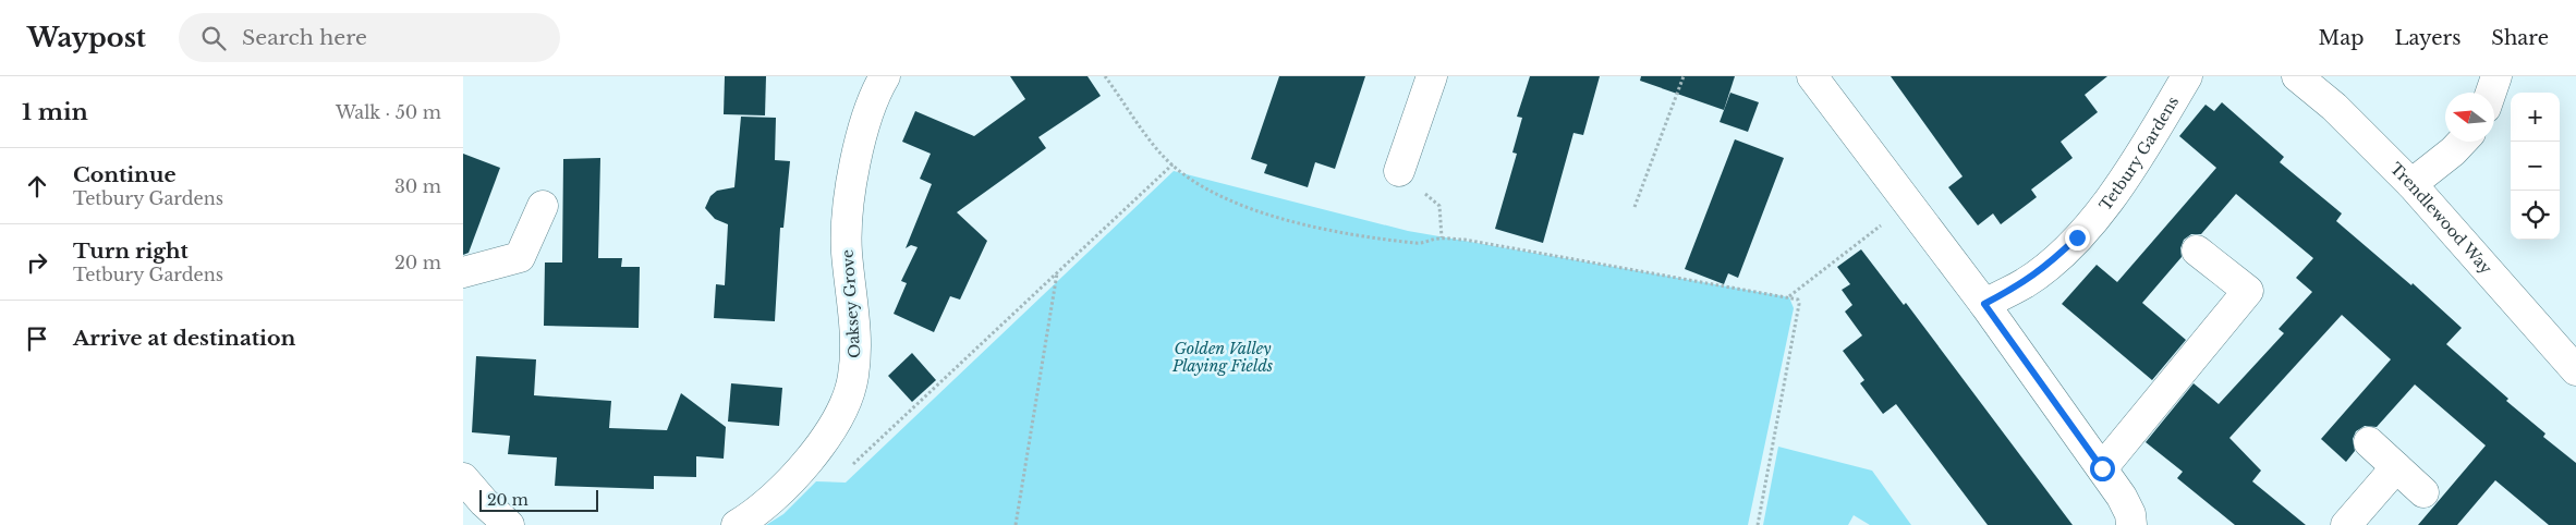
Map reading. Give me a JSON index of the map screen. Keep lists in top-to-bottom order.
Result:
{
  "streets": {
    "street": ["Tetbury Gardens", "Trendlewood Way", "Oaksey Grove"]
  },
  "parks": ["Golden Valley Playing Fields"],
  "scale_bar": "20 m",
  "north": "left",
  "page": {
    "header": "Waypost",
    "search": "Search here",
    "nav": ["Map", "Layers", "Share"],
    "heading": ["1 min", "Walk · 50 m"],
    "map_buttons": ["+", "−"],
    "list": [
      ["Continue", "Tetbury Gardens", "30 m"],
      ["Turn right", "Tetbury Gardens", "20 m"],
      "Arrive at destination"
    ],
    "scale": "20 m"
  }
}
